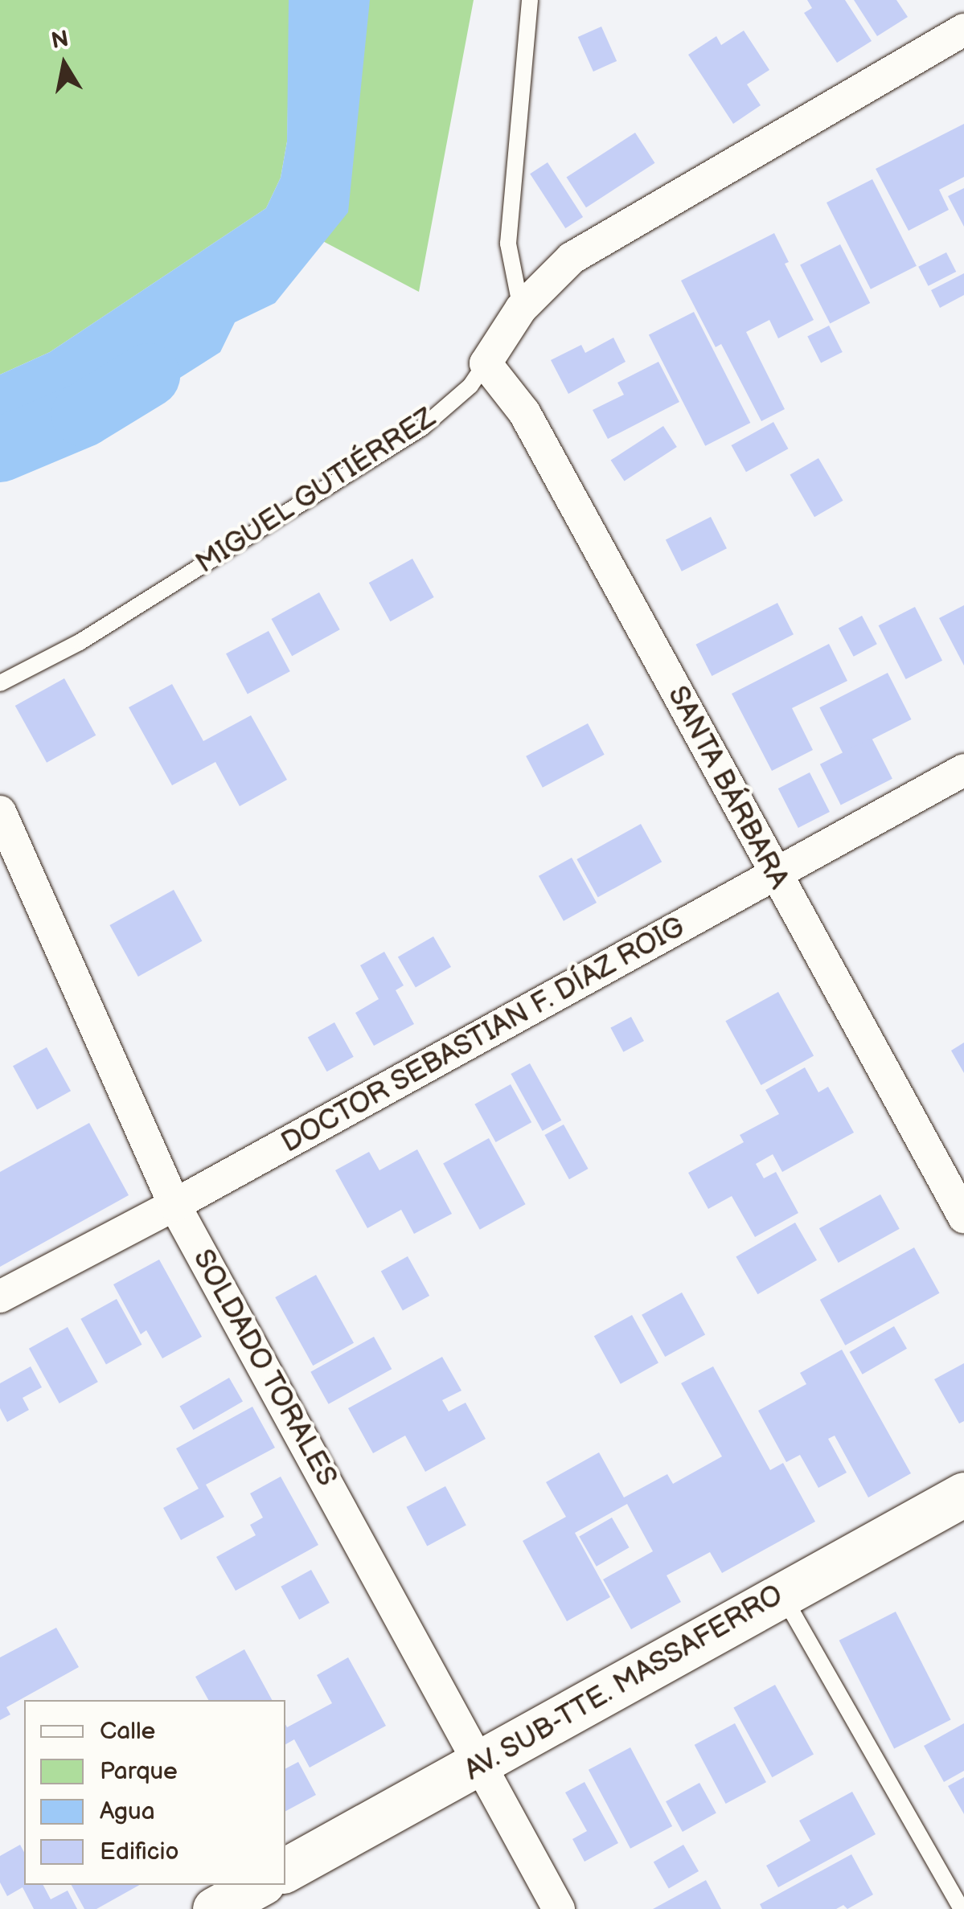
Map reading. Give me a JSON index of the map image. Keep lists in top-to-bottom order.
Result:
{
  "streets": {
    "main road": ["AV. SUB-TTE. MASSAFERRO"],
    "street": [
      "MIGUEL GUTIÉRREZ",
      "SANTA BÁRBARA",
      "DOCTOR SEBASTIAN F. DÍAZ ROIG",
      "SOLDADO TORALES"
    ]
  },
  "crossings": [
    ["MIGUEL GUTIÉRREZ", "SANTA BÁRBARA"],
    ["SANTA BÁRBARA", "DOCTOR SEBASTIAN F. DÍAZ ROIG"],
    ["DOCTOR SEBASTIAN F. DÍAZ ROIG", "SOLDADO TORALES"],
    ["SOLDADO TORALES", "AV. SUB-TTE. MASSAFERRO"]
  ],
  "legend": [
    "Calle",
    "Parque",
    "Agua",
    "Edificio"
  ],
  "north": "top"
}
